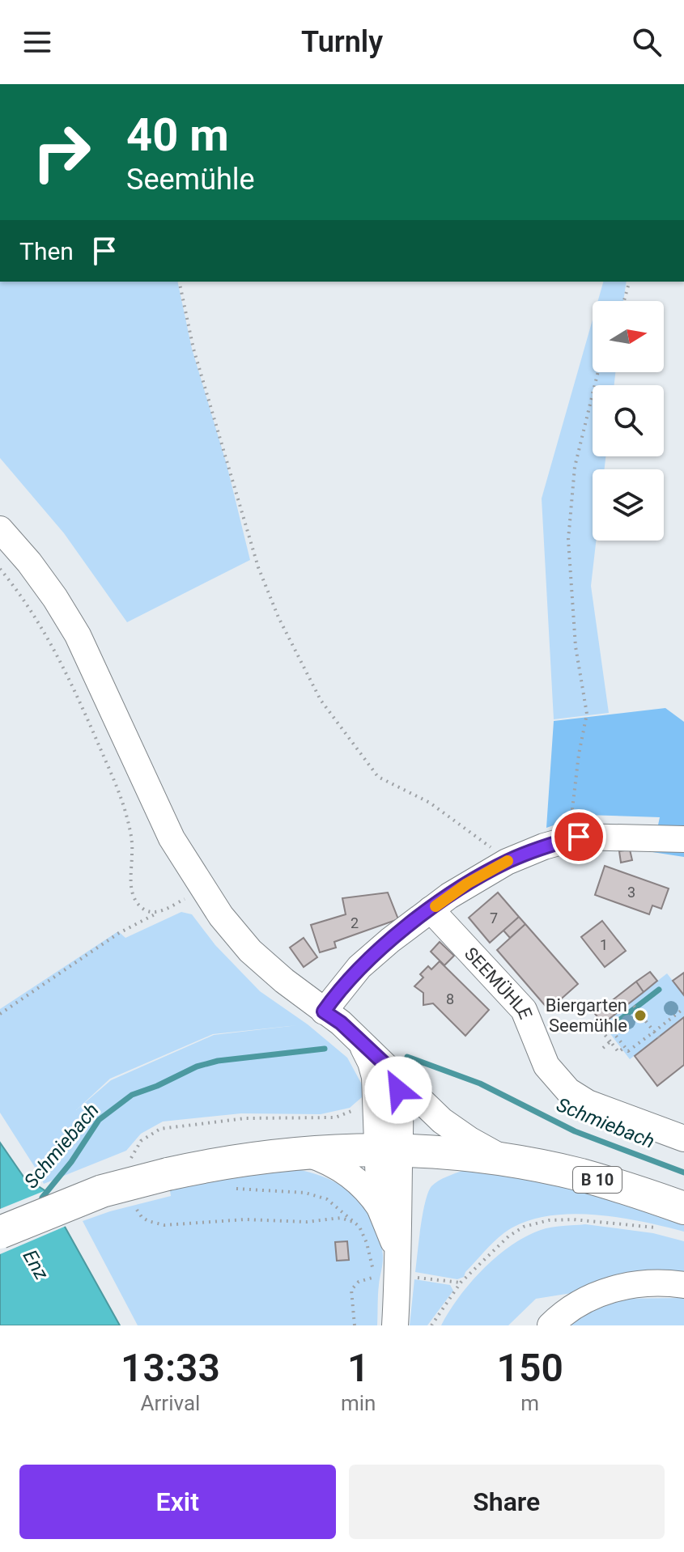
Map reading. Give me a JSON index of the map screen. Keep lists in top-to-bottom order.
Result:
{
  "streets": {
    "main road": ["B 10"],
    "street": ["SEEMÜHLE"]
  },
  "water": ["Schmiebach", "Enz"],
  "places": ["Biergarten Seemühle"],
  "house_numbers": [
    "3",
    "7",
    "2",
    "1",
    "8"
  ],
  "north": "right",
  "page": {
    "header": "Turnly",
    "turn": ["40 m", "Seemühle"],
    "then": "Then",
    "eta": [
      "13:33",
      "Arrival",
      "1",
      "min",
      "150",
      "m"
    ],
    "buttons": ["Exit", "Share"]
  }
}
